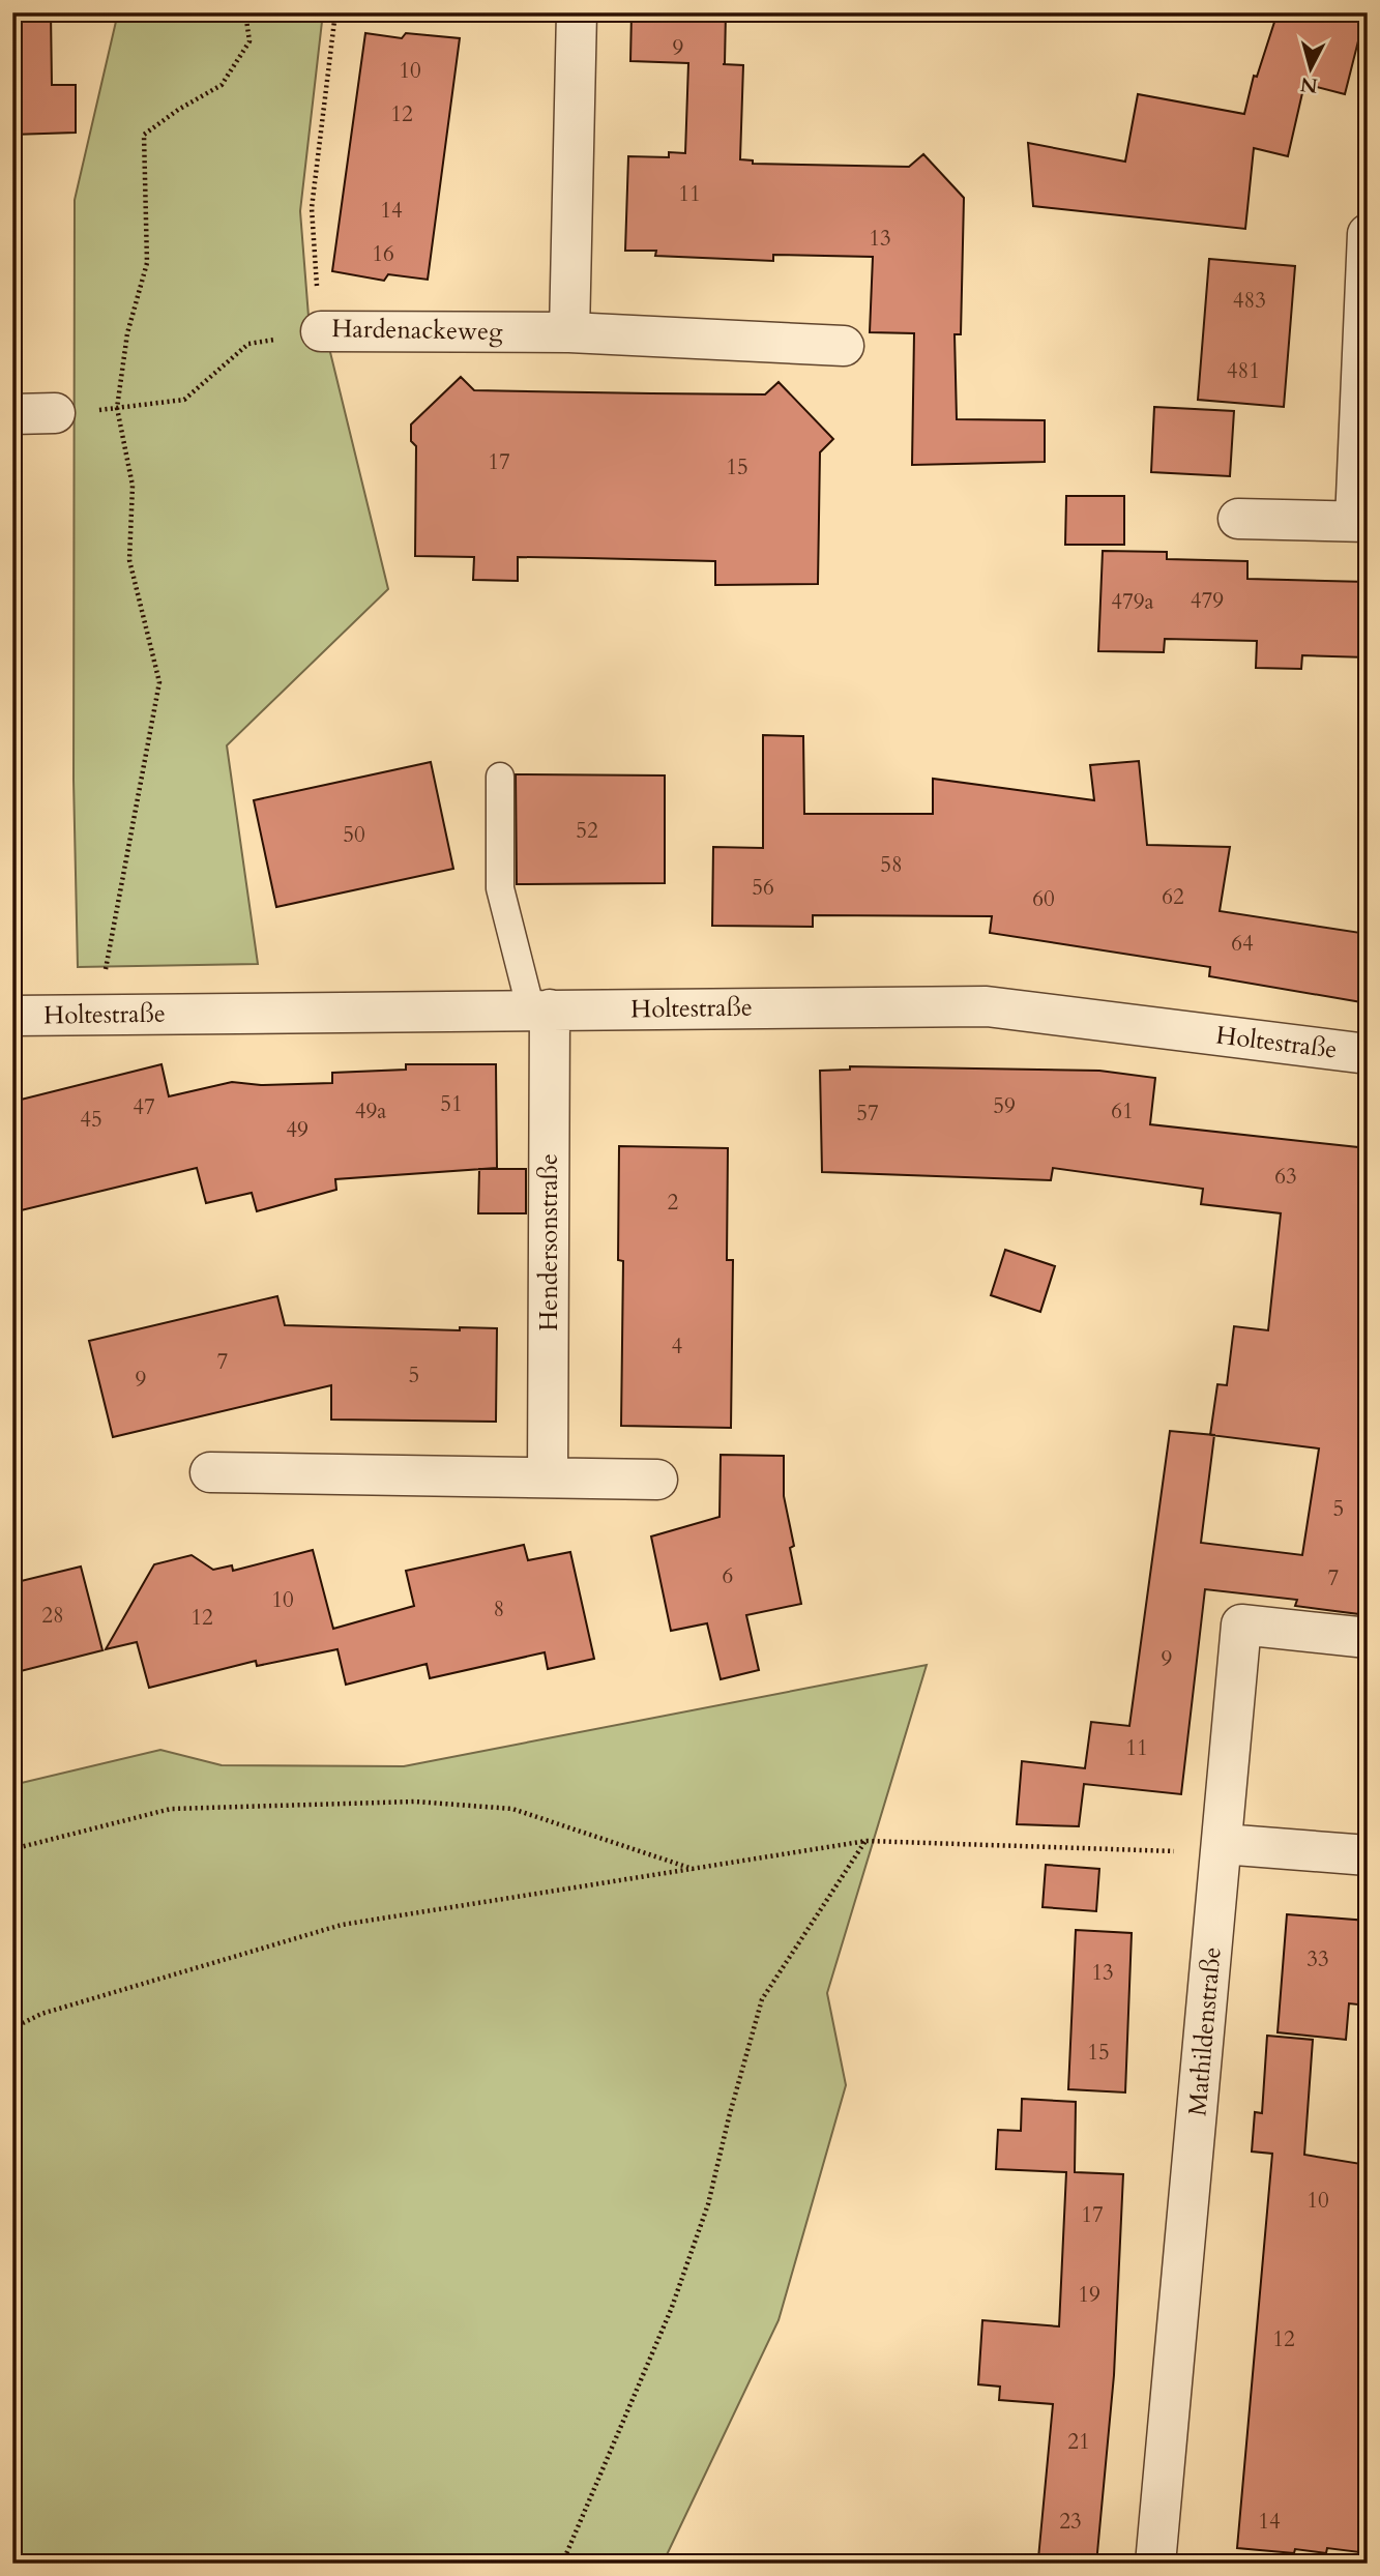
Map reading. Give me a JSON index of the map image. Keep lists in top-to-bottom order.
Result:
{
  "streets": {
    "street": [
      "Hardenackeweg",
      "Holtestraße",
      "Hendersonstraße",
      "Mathildenstraße"
    ]
  },
  "crossings": [
    ["Holtestraße", "Hendersonstraße"]
  ],
  "house_numbers": [
    "9",
    "10",
    "12",
    "11",
    "14",
    "13",
    "16",
    "483",
    "481",
    "17",
    "15",
    "479",
    "479a",
    "52",
    "50",
    "58",
    "56",
    "62",
    "60",
    "64",
    "51",
    "59",
    "47",
    "49a",
    "61",
    "57",
    "45",
    "49",
    "63",
    "2",
    "4",
    "7",
    "5",
    "9",
    "5",
    "6",
    "7",
    "10",
    "8",
    "28",
    "12",
    "9",
    "11",
    "33",
    "13",
    "15",
    "10",
    "17",
    "19",
    "12",
    "21",
    "23",
    "14"
  ],
  "north": "bottom"
}
